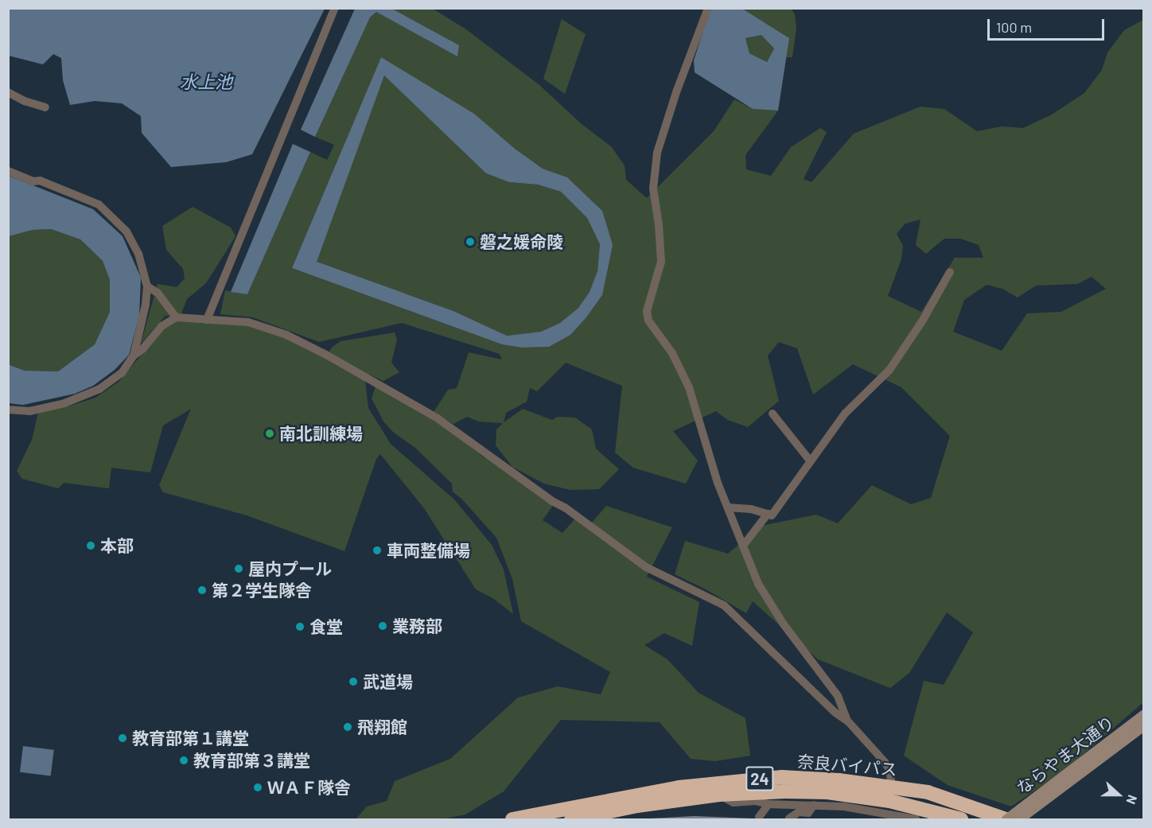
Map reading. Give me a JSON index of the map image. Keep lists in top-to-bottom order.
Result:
{
  "streets": {
    "highway": ["奈良バイパス", "24"],
    "street": ["ならやま大通り"]
  },
  "crossings": [
    ["ならやま大通り", "奈良バイパス"]
  ],
  "water": ["水上池"],
  "places": [
    "磐之媛命陵",
    "南北訓練場",
    "本部",
    "車両整備場",
    "屋内プール",
    "第２学生隊舎",
    "業務部",
    "食堂",
    "武道場",
    "飛翔館",
    "教育部第１講堂",
    "教育部第３講堂",
    "ＷＡＦ隊舎"
  ],
  "scale_bar": "100 m",
  "north": "right"
}
